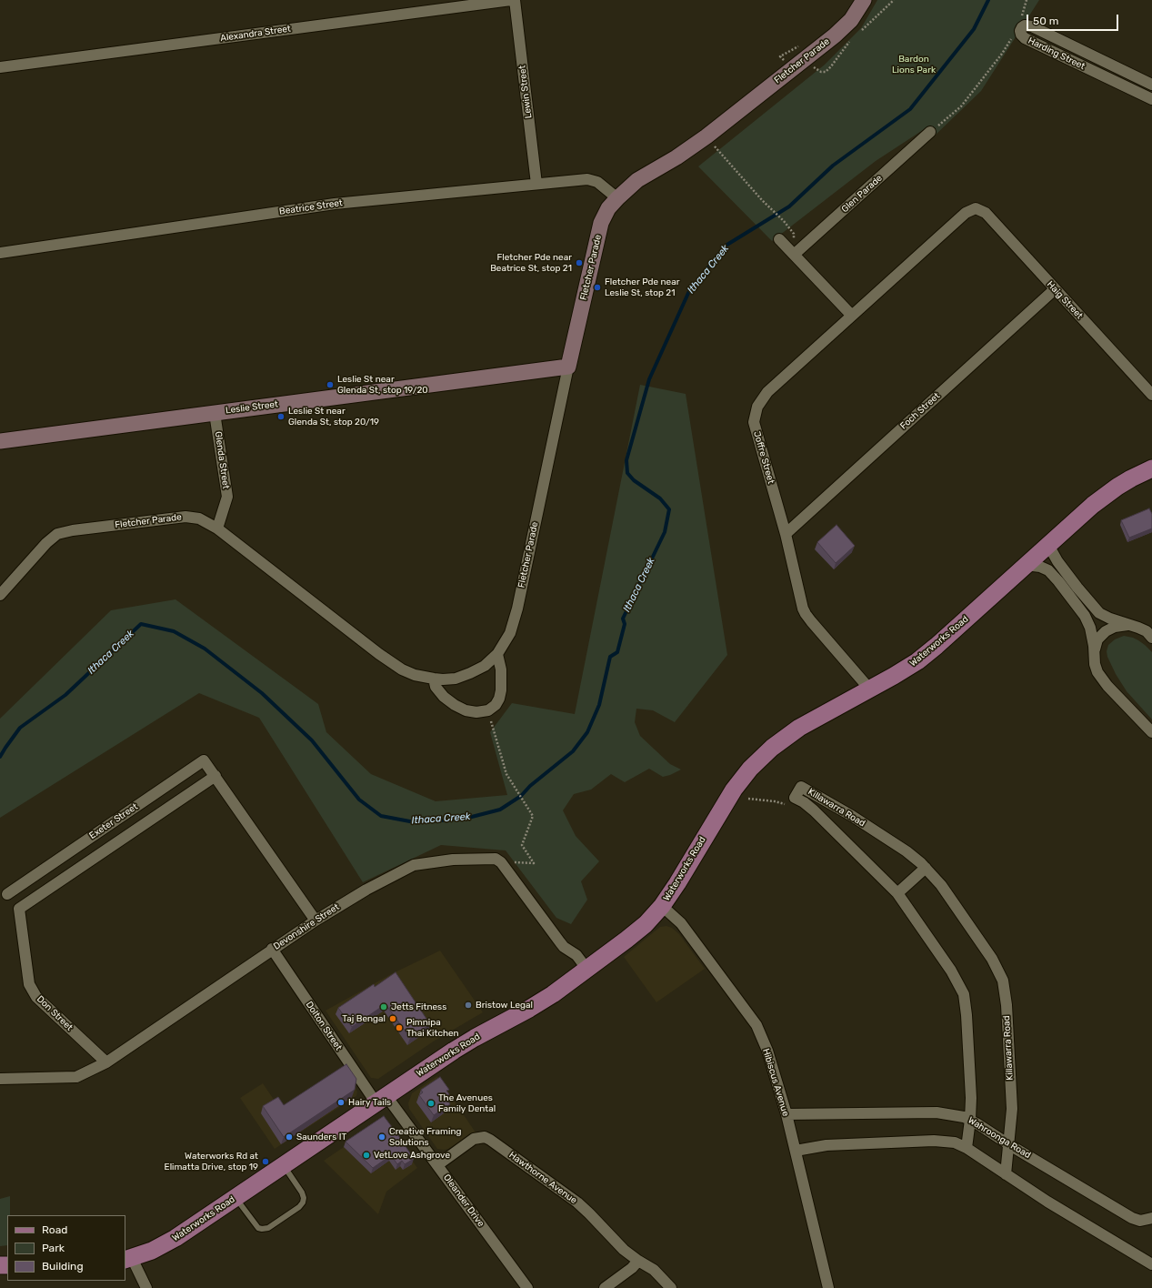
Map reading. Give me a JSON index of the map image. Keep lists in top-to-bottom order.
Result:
{
  "streets": {
    "main road": ["Waterworks Road"],
    "street": [
      "Alexandra Street",
      "Harding Street",
      "Fletcher Parade",
      "Lewin Street",
      "Glen Parade",
      "Beatrice Street",
      "Haig Street",
      "Leslie Street",
      "Foch Street",
      "Joffre Street",
      "Glenda Street",
      "Killawarra Road",
      "Exeter Street",
      "Devonshire Street",
      "Don Street",
      "Dolton Street",
      "Hibiscus Avenue",
      "Wahroonga Road",
      "Hawthorne Avenue",
      "Oleander Drive"
    ]
  },
  "crossings": [
    ["Fletcher Parade", "Beatrice Street"],
    ["Fletcher Parade", "Leslie Street"],
    ["Fletcher Parade", "Glenda Street"],
    ["Lewin Street", "Beatrice Street"],
    ["Haig Street", "Foch Street"],
    ["Haig Street", "Joffre Street"],
    ["Leslie Street", "Glenda Street"],
    ["Foch Street", "Joffre Street"],
    ["Joffre Street", "Waterworks Road"],
    ["Waterworks Road", "Dolton Street"],
    ["Waterworks Road", "Hibiscus Avenue"],
    ["Waterworks Road", "Oleander Drive"],
    ["Killawarra Road", "Wahroonga Road"],
    ["Exeter Street", "Devonshire Street"],
    ["Exeter Street", "Don Street"],
    ["Devonshire Street", "Don Street"],
    ["Devonshire Street", "Dolton Street"],
    ["Dolton Street", "Oleander Drive"],
    ["Hibiscus Avenue", "Wahroonga Road"],
    ["Hawthorne Avenue", "Oleander Drive"]
  ],
  "water": ["Ithaca Creek"],
  "parks": ["Bardon Lions Park"],
  "places": [
    "Fletcher Pde near Beatrice St, stop 21",
    "Fletcher Pde near Leslie St, stop 21",
    "Leslie St near Glenda St, stop 19/20",
    "Leslie St near Glenda St, stop 20/19",
    "Bristow Legal",
    "Jetts Fitness",
    "Taj Bengal",
    "Pimnipa Thai Kitchen",
    "Hairy Tails",
    "The Avenues Family Dental",
    "Saunders IT",
    "Creative Framing Solutions",
    "VetLove Ashgrove",
    "Waterworks Rd at Elimatta Drive, stop 19"
  ],
  "legend": ["Road", "Park", "Building"],
  "scale_bar": "50 m"
}
